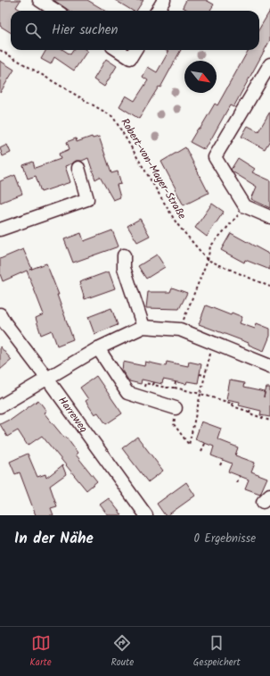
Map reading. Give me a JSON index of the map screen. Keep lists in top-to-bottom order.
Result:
{
  "streets": {
    "street": ["Harreweg"],
    "path": ["Robert-von-Mayer-Straße"]
  },
  "north": "bottom right",
  "page": {
    "search": "Hier suchen",
    "heading": ["In der Nähe", "0 Ergebnisse"],
    "nav": ["Karte", "Route", "Gespeichert"]
  }
}
